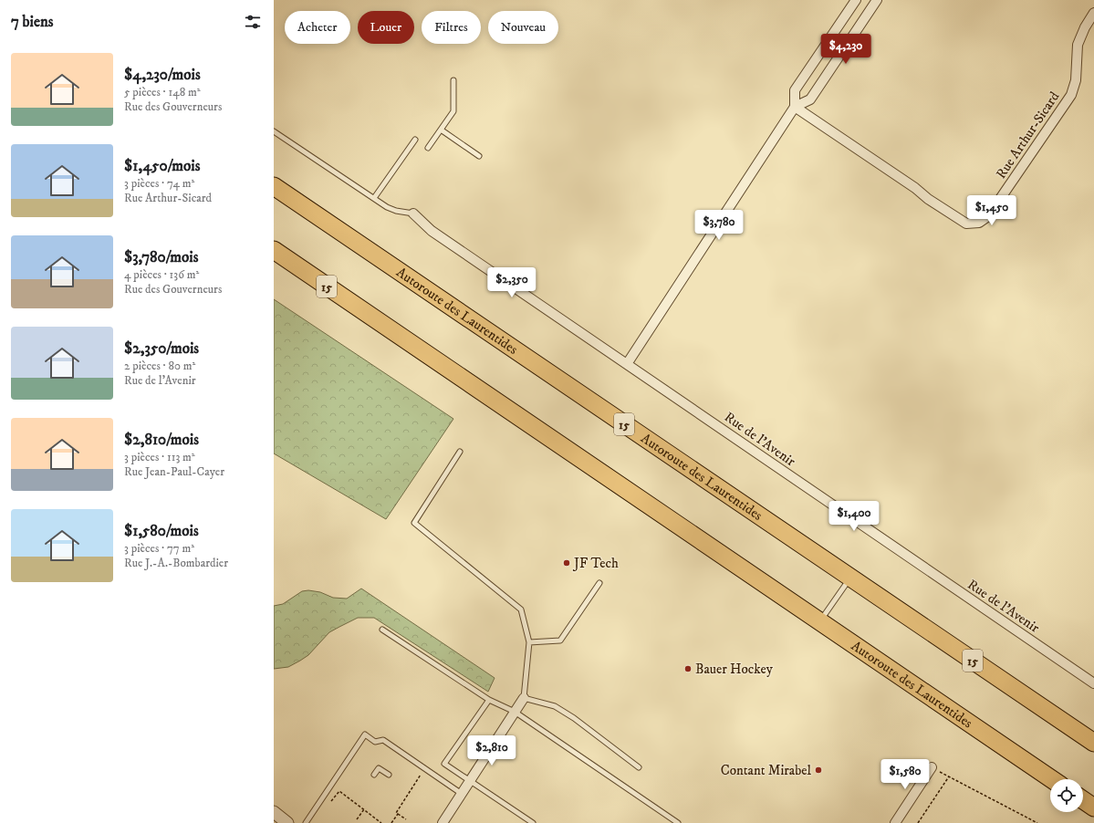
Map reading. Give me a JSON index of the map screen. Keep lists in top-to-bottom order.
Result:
{
  "streets": {
    "highway": ["15", "Autoroute des Laurentides"],
    "street": ["Rue Arthur-Sicard", "Rue de l'Avenir"]
  },
  "places": ["JF Tech", "Bauer Hockey", "Contant Mirabel"],
  "page": {
    "heading": "7 biens",
    "chip": [
      "Acheter",
      "Louer",
      "Filtres",
      "Nouveau"
    ],
    "price": [
      "$4,230",
      "$1,450",
      "$3,780",
      "$2,350",
      "$1,400",
      "$2,810",
      "$1,580"
    ],
    "list": [
      {
        "name": "$4,230/mois",
        "note": "5 pièces · 148 m² · Rue des Gouverneurs"
      },
      {
        "name": "$1,450/mois",
        "note": "3 pièces · 74 m² · Rue Arthur-Sicard"
      },
      {
        "name": "$3,780/mois",
        "note": "4 pièces · 136 m² · Rue des Gouverneurs"
      },
      {
        "name": "$2,350/mois",
        "note": "2 pièces · 80 m² · Rue de l'Avenir"
      },
      {
        "name": "$2,810/mois",
        "note": "3 pièces · 113 m² · Rue Jean-Paul-Cayer"
      },
      {
        "name": "$1,580/mois",
        "note": "3 pièces · 77 m² · Rue J.-A.-Bombardier"
      }
    ]
  }
}
